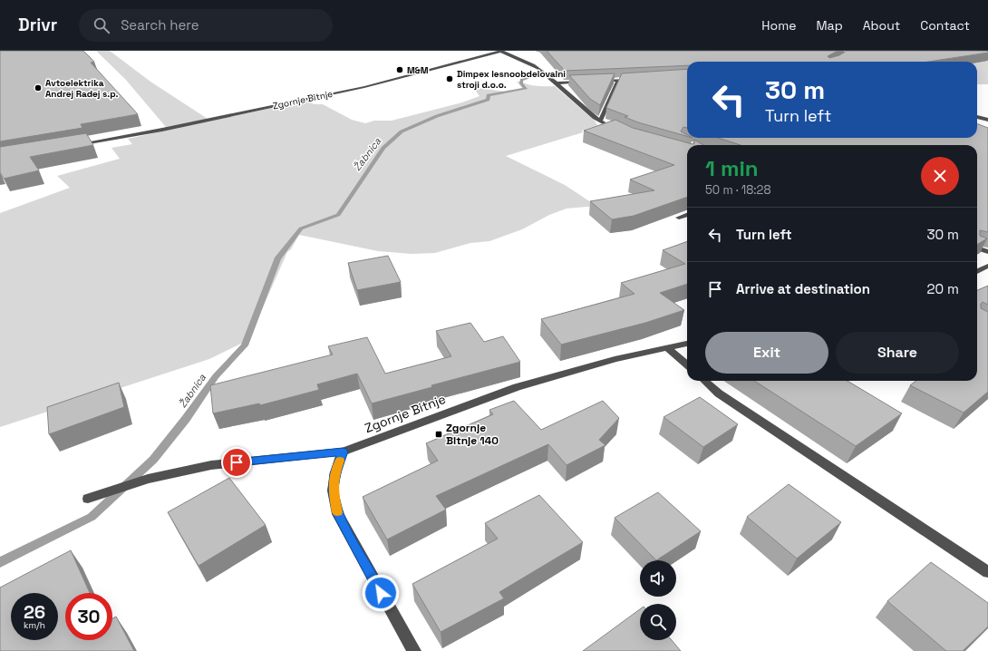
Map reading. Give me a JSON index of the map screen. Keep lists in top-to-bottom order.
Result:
{
  "streets": {
    "street": ["Zgornje Bitnje"]
  },
  "water": ["Žabnica"],
  "places": {
    "other": ["M&M", "Dimpex lesnoobdelovalni stroji d.o.o.", "Avtoelektrika Andrej Radej s.p."],
    "transit": ["Zgornje Bitnje 140"]
  },
  "page": {
    "header": "Drivr",
    "search": "Search here",
    "nav": [
      "Home",
      "Map",
      "About",
      "Contact"
    ],
    "turn": ["30 m", "Turn left"],
    "heading": ["1 min", "50 m · 18:28"],
    "list": [
      {
        "name": "Turn left",
        "value": "30 m"
      },
      {
        "name": "Arrive at destination",
        "value": "20 m"
      }
    ],
    "buttons": ["Exit", "Share"],
    "speed": "26 km/h",
    "limit": "30"
  }
}
